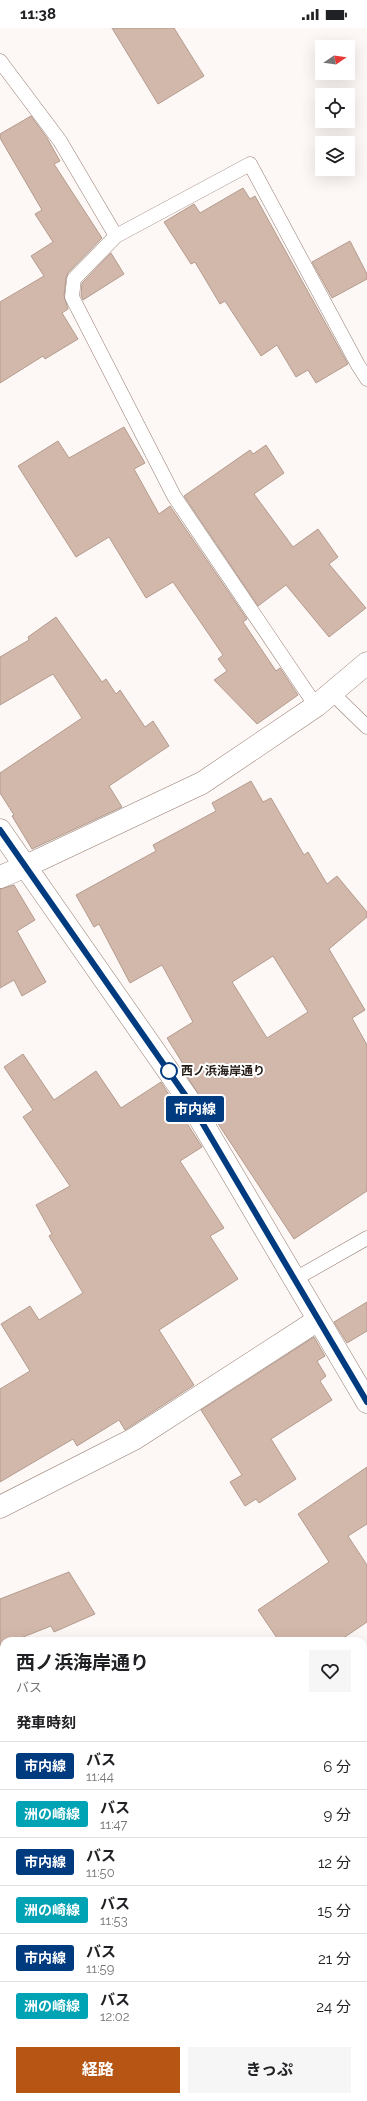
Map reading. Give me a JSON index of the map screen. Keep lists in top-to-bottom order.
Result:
{
  "places": ["西ノ浜海岸通り"],
  "lines": ["bus line 市内線"],
  "north": "right",
  "page": {
    "status": "11:38",
    "on_map": "市内線",
    "heading": [
      ["西ノ浜海岸通り", "バス"],
      "発車時刻"
    ],
    "list": [
      {
        "mark": "市内線",
        "name": "バス",
        "note": "11:44",
        "value": "6 分"
      },
      {
        "mark": "洲の崎線",
        "name": "バス",
        "note": "11:47",
        "value": "9 分"
      },
      {
        "mark": "市内線",
        "name": "バス",
        "note": "11:50",
        "value": "12 分"
      },
      {
        "mark": "洲の崎線",
        "name": "バス",
        "note": "11:53",
        "value": "15 分"
      },
      {
        "mark": "市内線",
        "name": "バス",
        "note": "11:59",
        "value": "21 分"
      },
      {
        "mark": "洲の崎線",
        "name": "バス",
        "note": "12:02",
        "value": "24 分"
      }
    ],
    "buttons": ["経路", "きっぷ"]
  }
}
